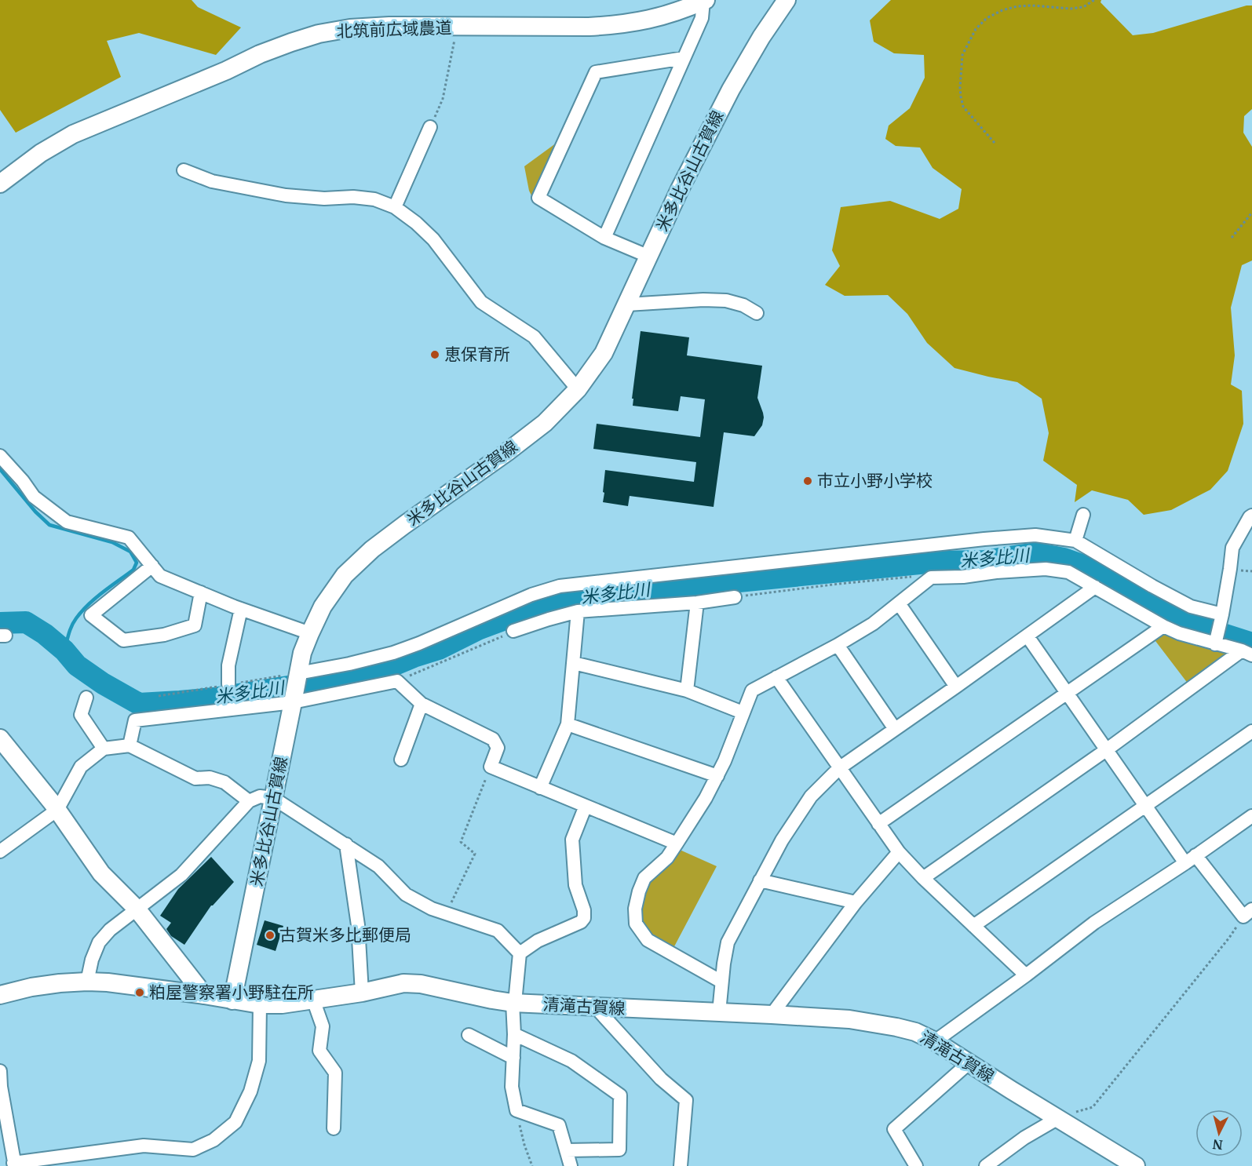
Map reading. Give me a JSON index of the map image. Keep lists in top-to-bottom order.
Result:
{
  "streets": {
    "main road": ["北筑前広域農道", "米多比谷山古賀線", "清滝古賀線"]
  },
  "crossings": [
    ["米多比谷山古賀線", "清滝古賀線"]
  ],
  "water": ["米多比川"],
  "places": [
    "恵保育所",
    "市立小野小学校",
    "古賀米多比郵便局",
    "粕屋警察署小野駐在所"
  ],
  "north": "bottom"
}
